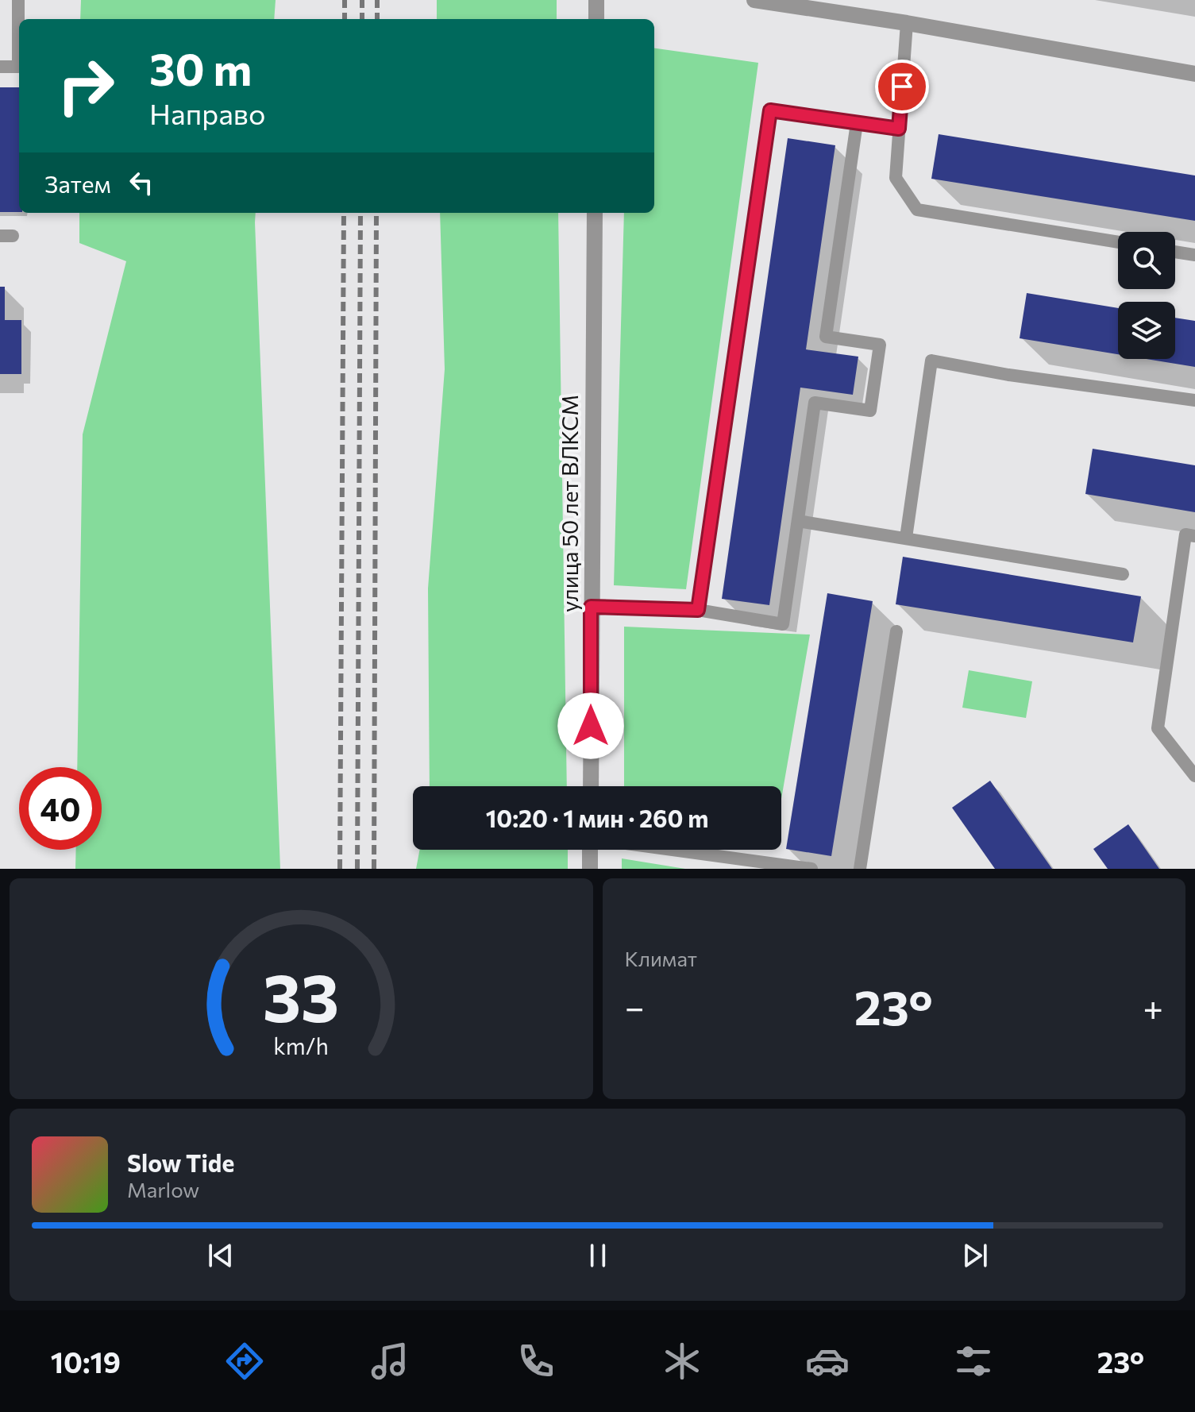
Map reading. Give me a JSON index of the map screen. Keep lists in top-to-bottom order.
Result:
{
  "streets": {
    "street": ["улица 50 лет ВЛКСМ"]
  },
  "page": {
    "turn": ["30 m", "Направо"],
    "then": "Затем",
    "limit": "40",
    "trip": "10:20 · 1 мин · 260 m",
    "tile": "Климат",
    "heat": ["−", "23°", "+"],
    "song": ["Slow Tide", "Marlow"],
    "tabs": ["10:19", "23°"],
    "gauge": ["33", "km/h"]
  }
}
